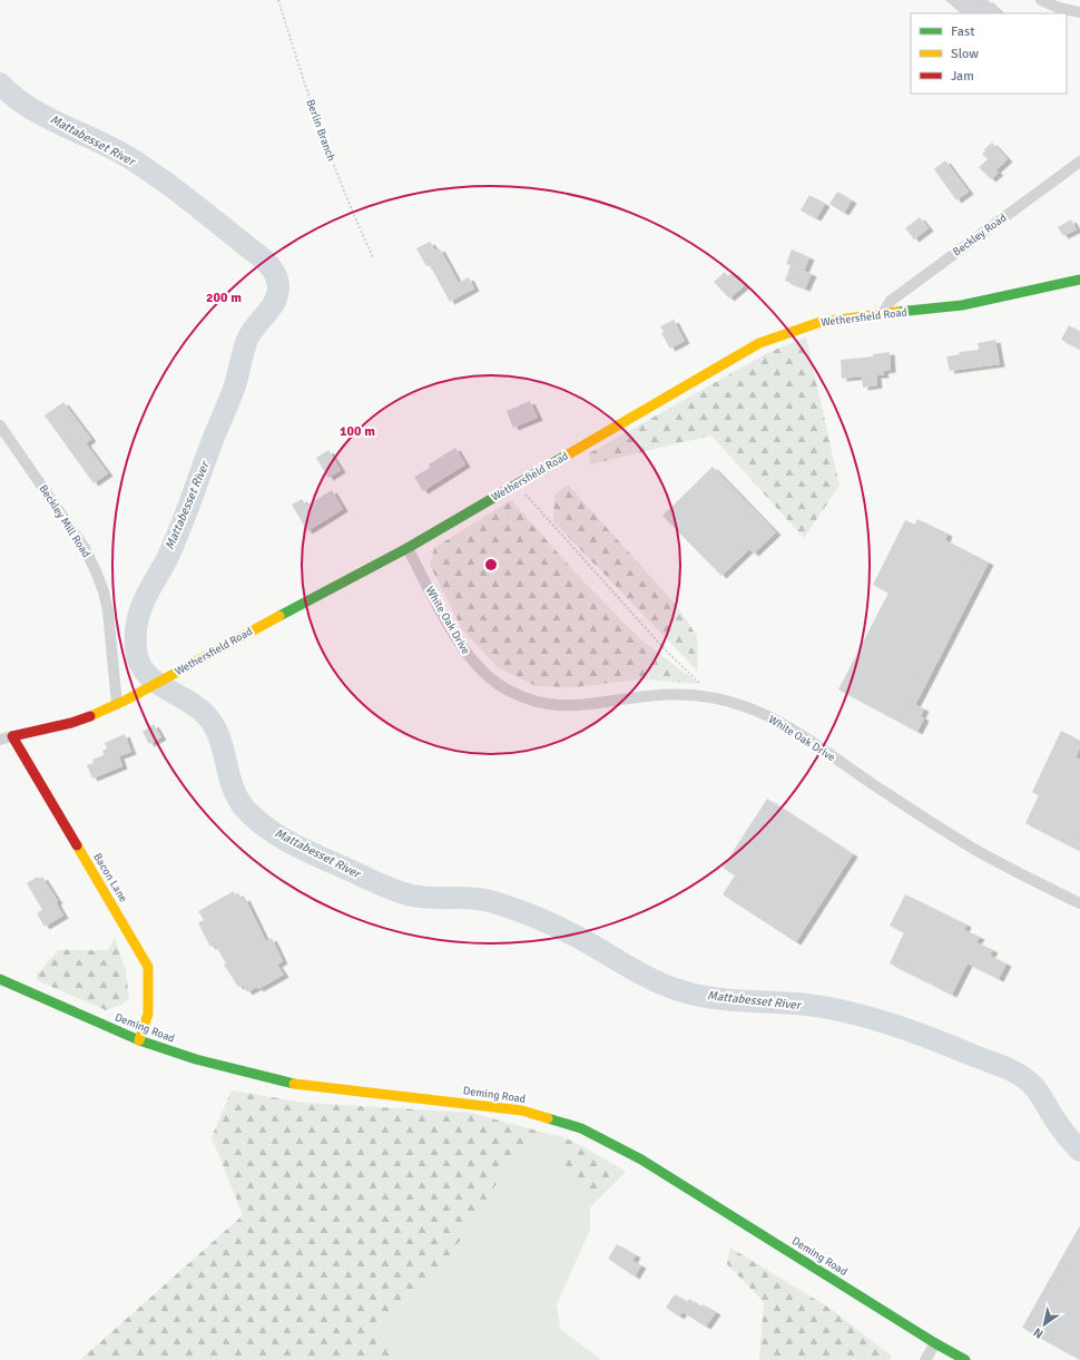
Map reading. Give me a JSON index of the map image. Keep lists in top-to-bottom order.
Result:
{
  "streets": {
    "street": [
      "Beckley Road",
      "Wethersfield Road",
      "Beckley Mill Road",
      "White Oak Drive",
      "Bacon Lane",
      "Deming Road"
    ],
    "path": ["Berlin Branch"]
  },
  "crossings": [
    ["Beckley Road", "Wethersfield Road"],
    ["Wethersfield Road", "Beckley Mill Road"],
    ["Wethersfield Road", "White Oak Drive"],
    ["Wethersfield Road", "Bacon Lane"],
    ["Bacon Lane", "Deming Road"]
  ],
  "water": ["Mattabesset River"],
  "legend": ["Fast", "Slow", "Jam"],
  "north": "bottom left",
  "rings": ["200 m", "100 m"]
}
